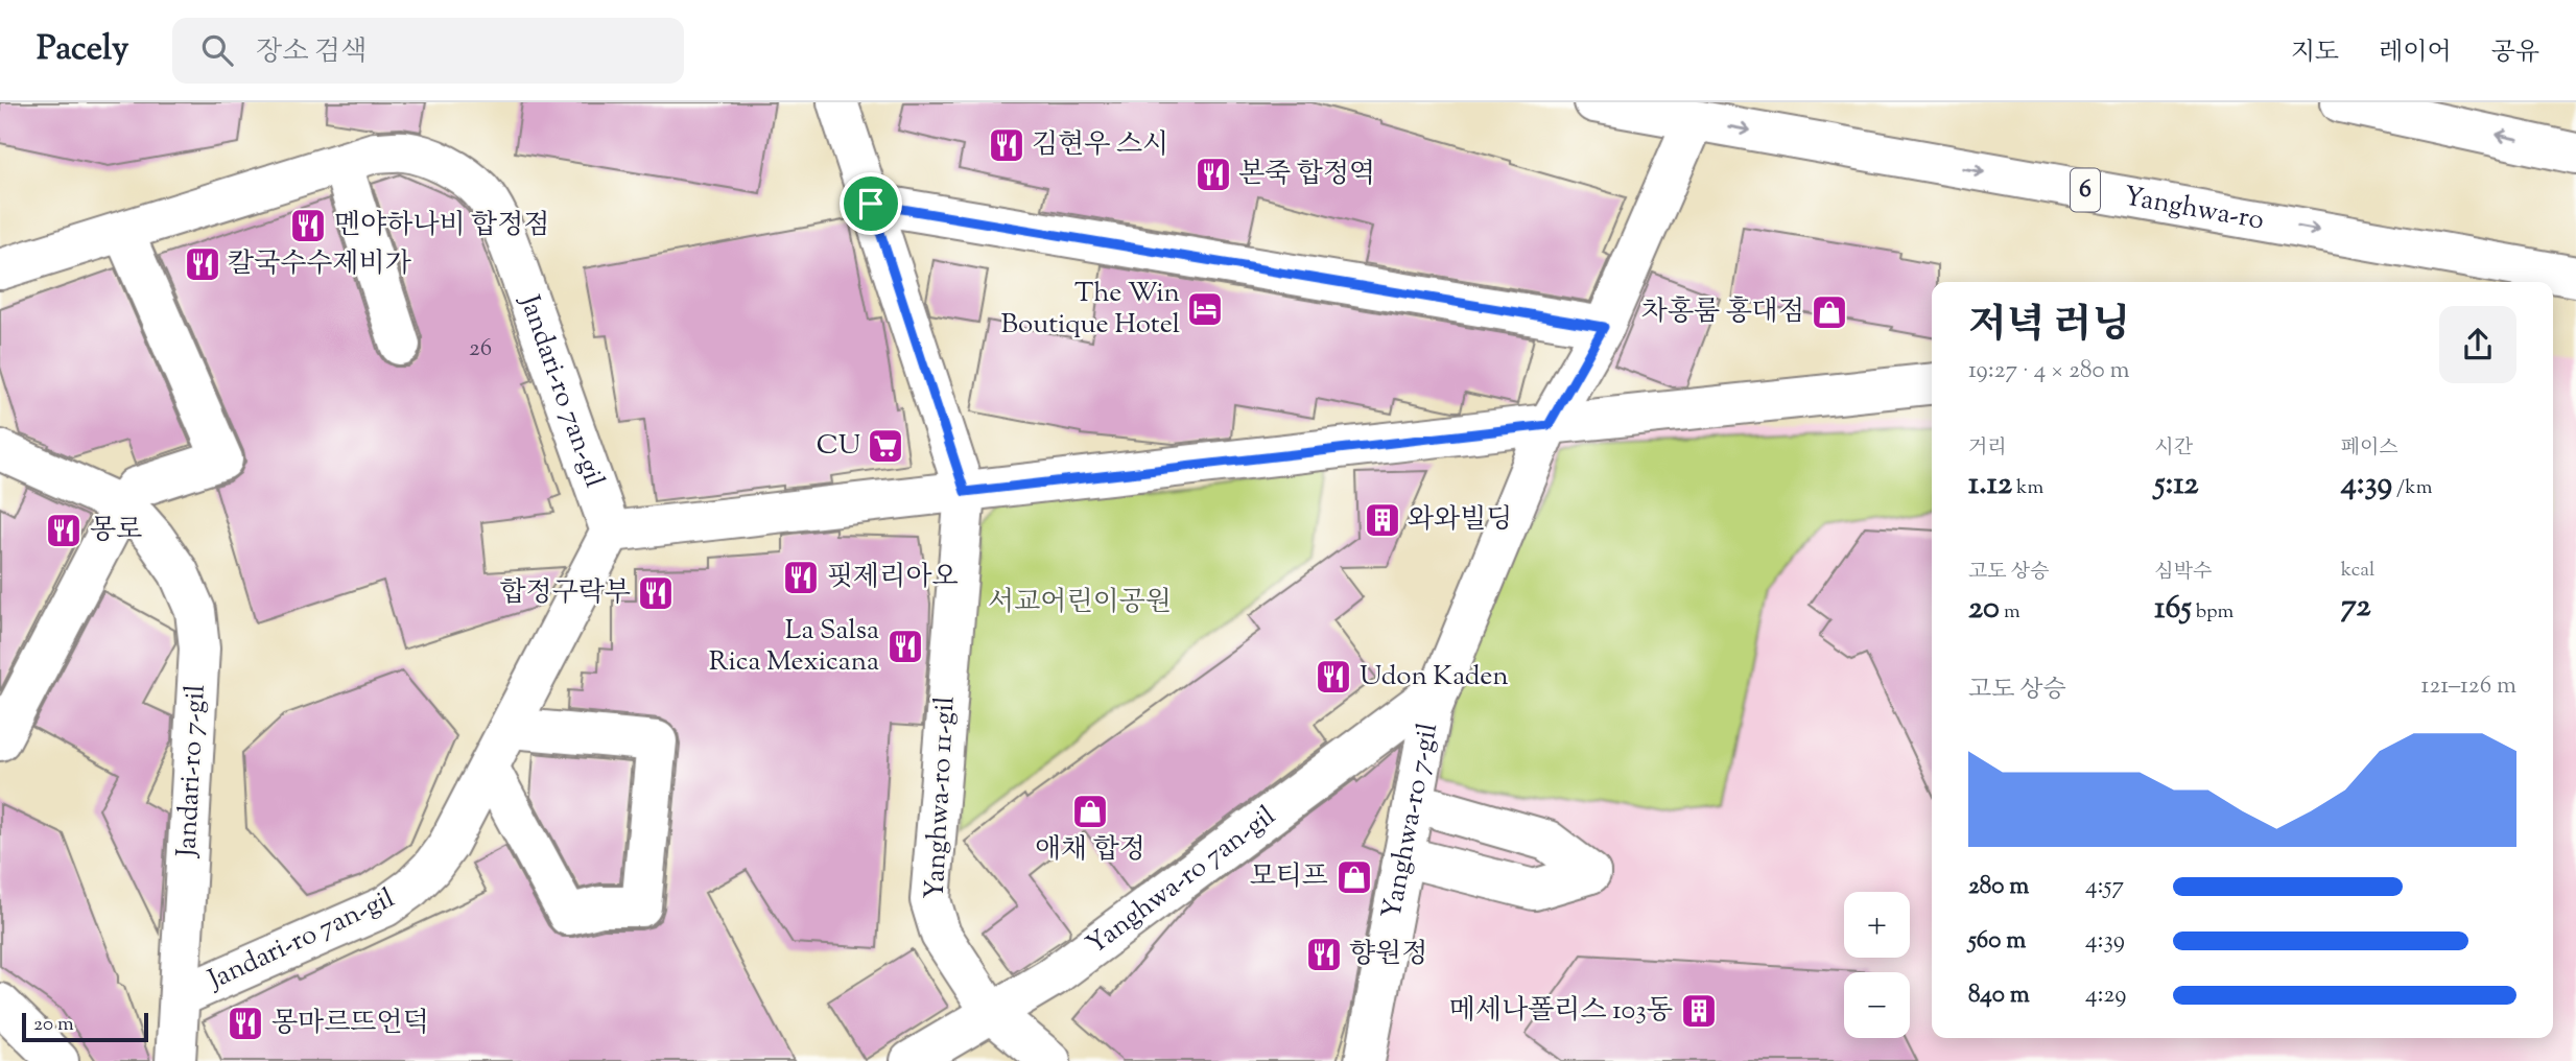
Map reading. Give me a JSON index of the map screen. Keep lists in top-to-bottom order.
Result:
{
  "streets": {
    "street": [
      "6",
      "Yanghwa-ro",
      "Jandari-ro 7an-gil",
      "Jandari-ro 7-gil",
      "Yanghwa-ro 11-gil",
      "Yanghwa-ro 7-gil",
      "Yanghwa-ro 7an-gil"
    ]
  },
  "crossings": [
    ["Yanghwa-ro", "Yanghwa-ro 7-gil"],
    ["Jandari-ro 7an-gil", "Jandari-ro 7-gil"],
    ["Yanghwa-ro 11-gil", "Yanghwa-ro 7an-gil"],
    ["Yanghwa-ro 7-gil", "Yanghwa-ro 7an-gil"]
  ],
  "parks": ["서교어린이공원"],
  "places": {
    "restaurant": [
      "김현우 스시",
      "본죽 합정역",
      "멘야하나비 합정점",
      "칼국수수제비가",
      "몽로",
      "핏제리아오",
      "합정구락부",
      "La Salsa Rica Mexicana",
      "Udon Kaden",
      "향원정",
      "몽마르뜨언덕"
    ],
    "hotel": ["The Win Boutique Hotel"],
    "shop": ["차홍룸 홍대점", "애채 합정", "모티프"],
    "supermarket": ["CU"],
    "building": ["와와빌딩", "메세나폴리스 103동"]
  },
  "house_numbers": ["26"],
  "scale_bar": "20 m",
  "page": {
    "header": "Pacely",
    "search": "장소 검색",
    "nav": ["지도", "레이어", "공유"],
    "heading": ["저녁 러닝", "19:27 · 4 × 280 m"],
    "stats": [
      ["거리", "1.12 km"],
      ["시간", "5:12"],
      ["페이스", "4:39 /km"],
      ["고도 상승", "20 m"],
      ["심박수", "165 bpm"],
      ["kcal", "72"]
    ],
    "chart": ["고도 상승", "121–126 m"],
    "list": [
      {
        "name": "280 m",
        "note": "4:57"
      },
      {
        "name": "560 m",
        "note": "4:39"
      },
      {
        "name": "840 m",
        "note": "4:29"
      }
    ],
    "map_buttons": ["+", "−"],
    "scale": "20 m"
  }
}
